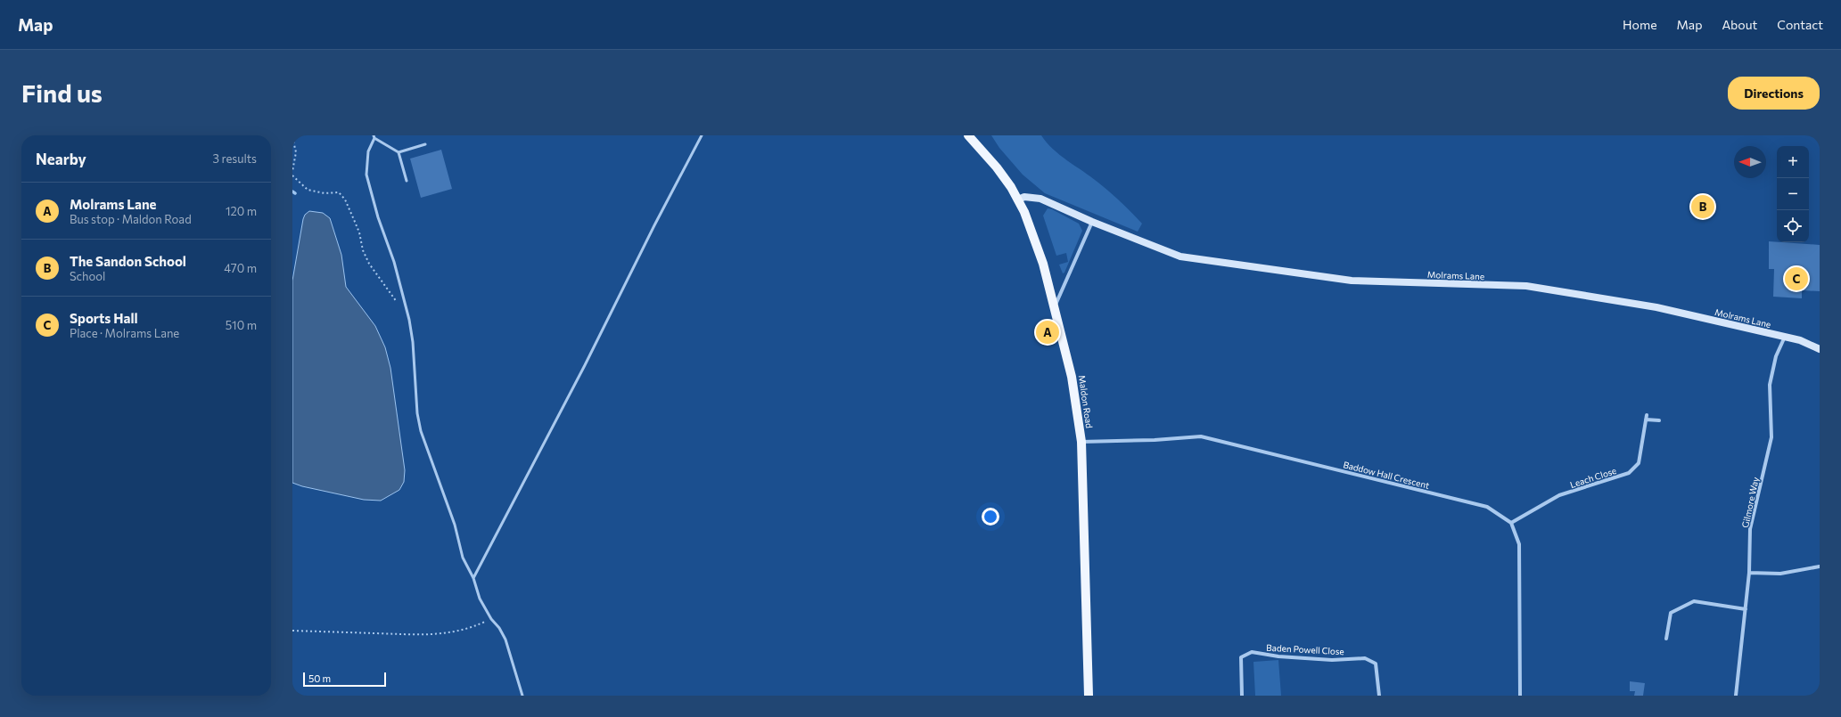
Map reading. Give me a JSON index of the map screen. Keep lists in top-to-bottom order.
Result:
{
  "streets": {
    "main road": ["Maldon Road"],
    "street": [
      "Molrams Lane",
      "Baddow Hall Crescent",
      "Leach Close",
      "Gilmore Way",
      "Baden Powell Close"
    ]
  },
  "crossings": [
    ["Molrams Lane", "Maldon Road"],
    ["Molrams Lane", "Gilmore Way"],
    ["Maldon Road", "Baddow Hall Crescent"],
    ["Baddow Hall Crescent", "Leach Close"]
  ],
  "scale_bar": "50 m",
  "north": "left",
  "page": {
    "header": "Map",
    "nav": [
      "Home",
      "Map",
      "About",
      "Contact"
    ],
    "buttons": "Directions",
    "title": "Find us",
    "heading": ["Nearby", "3 results"],
    "map_buttons": ["+", "−"],
    "list": [
      {
        "mark": "A",
        "name": "Molrams Lane",
        "note": "Bus stop · Maldon Road",
        "value": "120 m"
      },
      {
        "mark": "B",
        "name": "The Sandon School",
        "note": "School",
        "value": "470 m"
      },
      {
        "mark": "C",
        "name": "Sports Hall",
        "note": "Place · Molrams Lane",
        "value": "510 m"
      }
    ],
    "pins": ["B", "C", "A"],
    "scale": "50 m"
  }
}
